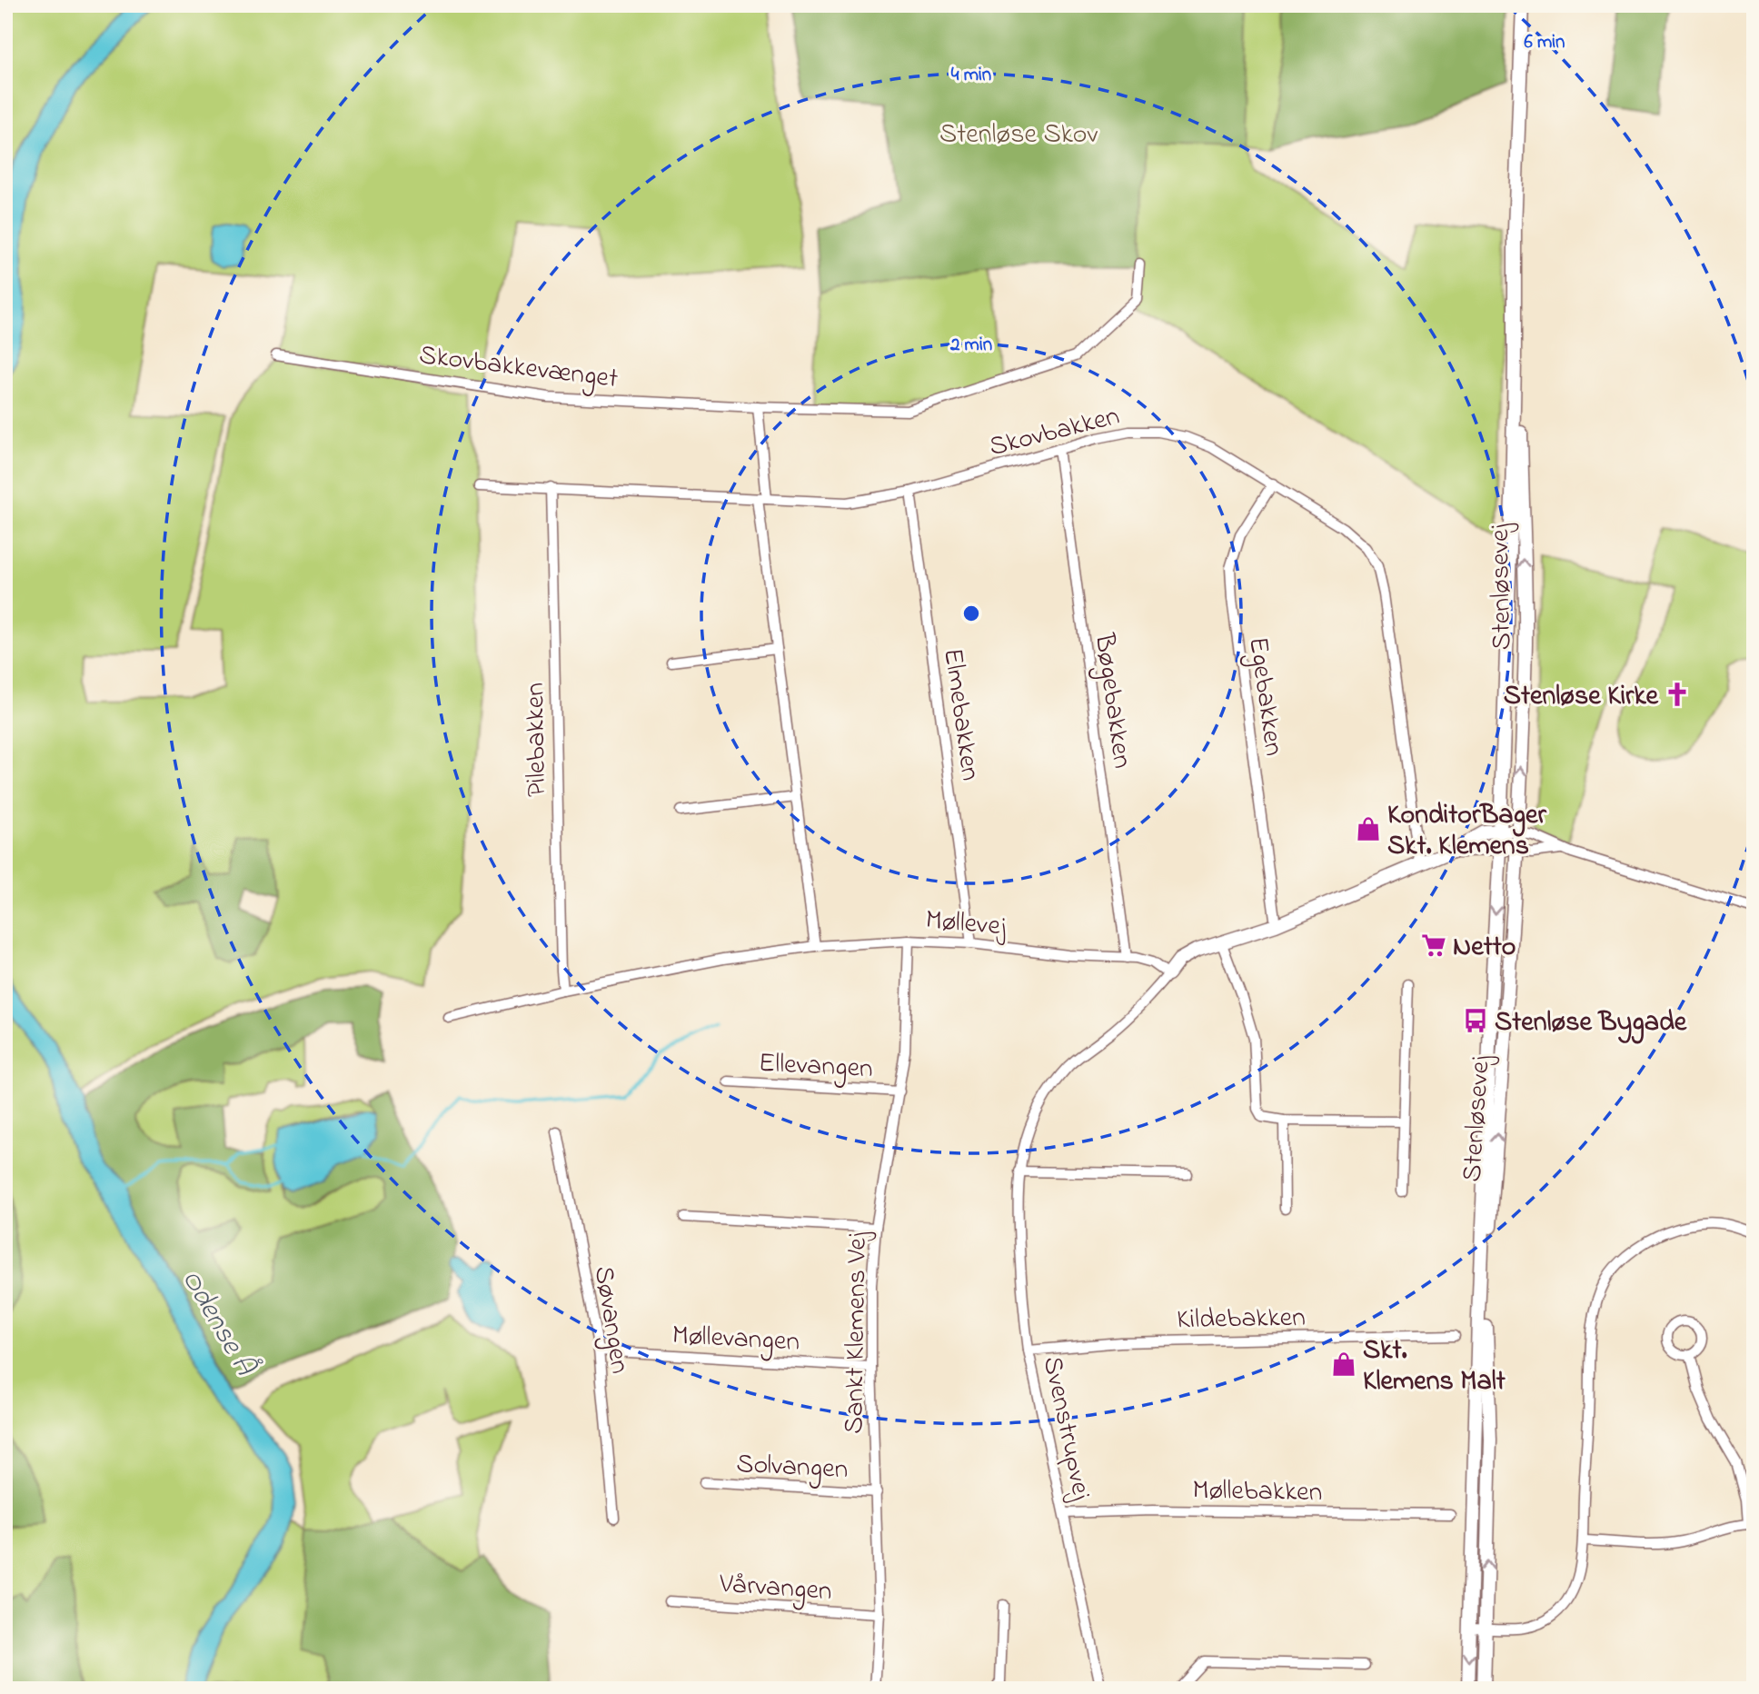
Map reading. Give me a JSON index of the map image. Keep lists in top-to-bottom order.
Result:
{
  "streets": {
    "street": [
      "Skovbakkevænget",
      "Skovbakken",
      "Stenløsevej",
      "Egebakken",
      "Bøgebakken",
      "Elmebakken",
      "Pilebakken",
      "Møllevej",
      "Ellevangen",
      "Kildebakken",
      "Søvangen",
      "Sankt Klemens Vej",
      "Møllevangen",
      "Svenstrupvej",
      "Solvangen",
      "Møllebakken",
      "Vårvangen"
    ]
  },
  "crossings": [
    ["Skovbakken", "Egebakken"],
    ["Skovbakken", "Bøgebakken"],
    ["Skovbakken", "Elmebakken"],
    ["Skovbakken", "Pilebakken"],
    ["Bøgebakken", "Møllevej"],
    ["Elmebakken", "Møllevej"],
    ["Pilebakken", "Møllevej"],
    ["Møllevej", "Sankt Klemens Vej"],
    ["Møllevej", "Svenstrupvej"],
    ["Ellevangen", "Sankt Klemens Vej"],
    ["Kildebakken", "Svenstrupvej"],
    ["Søvangen", "Møllevangen"],
    ["Sankt Klemens Vej", "Møllevangen"],
    ["Sankt Klemens Vej", "Solvangen"],
    ["Sankt Klemens Vej", "Vårvangen"],
    ["Svenstrupvej", "Møllebakken"]
  ],
  "water": ["Odense Å"],
  "parks": ["Stenløse Skov"],
  "places": {
    "church": ["Stenløse Kirke"],
    "shop": ["KonditorBager Skt. Klemens", "Skt. Klemens Malt"],
    "supermarket": ["Netto"],
    "bus stop": ["Stenløse Bygade"]
  },
  "rings": ["6 min", "4 min", "2 min"]
}
